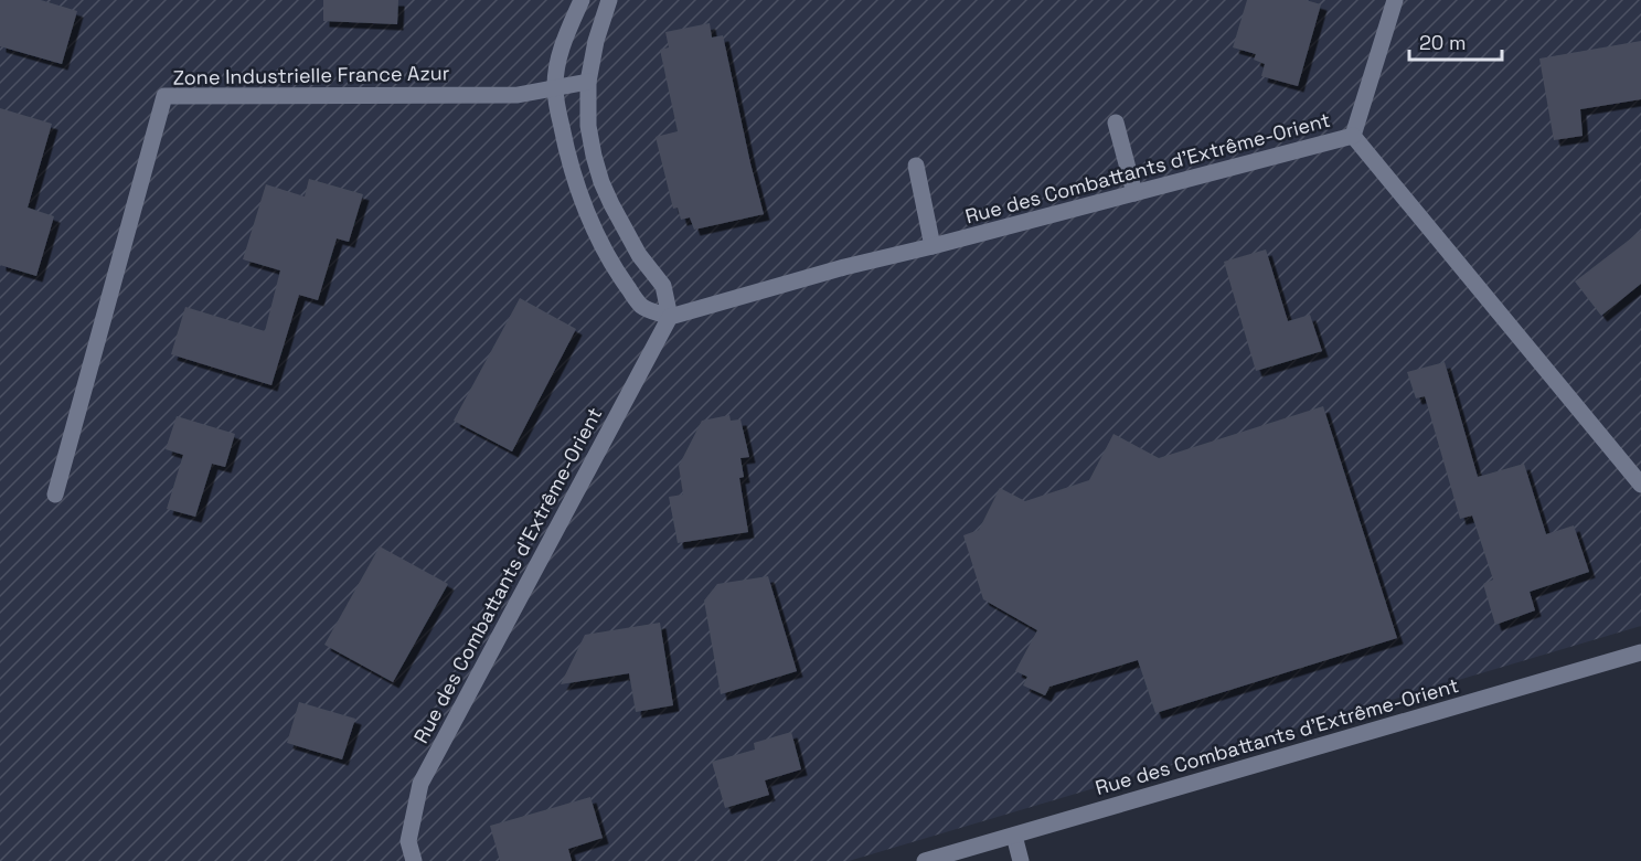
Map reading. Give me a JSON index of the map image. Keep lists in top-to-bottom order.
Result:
{
  "streets": {
    "street": ["Zone Industrielle France Azur", "Rue des Combattants d'Extrême-Orient"]
  },
  "scale_bar": "20 m"
}
